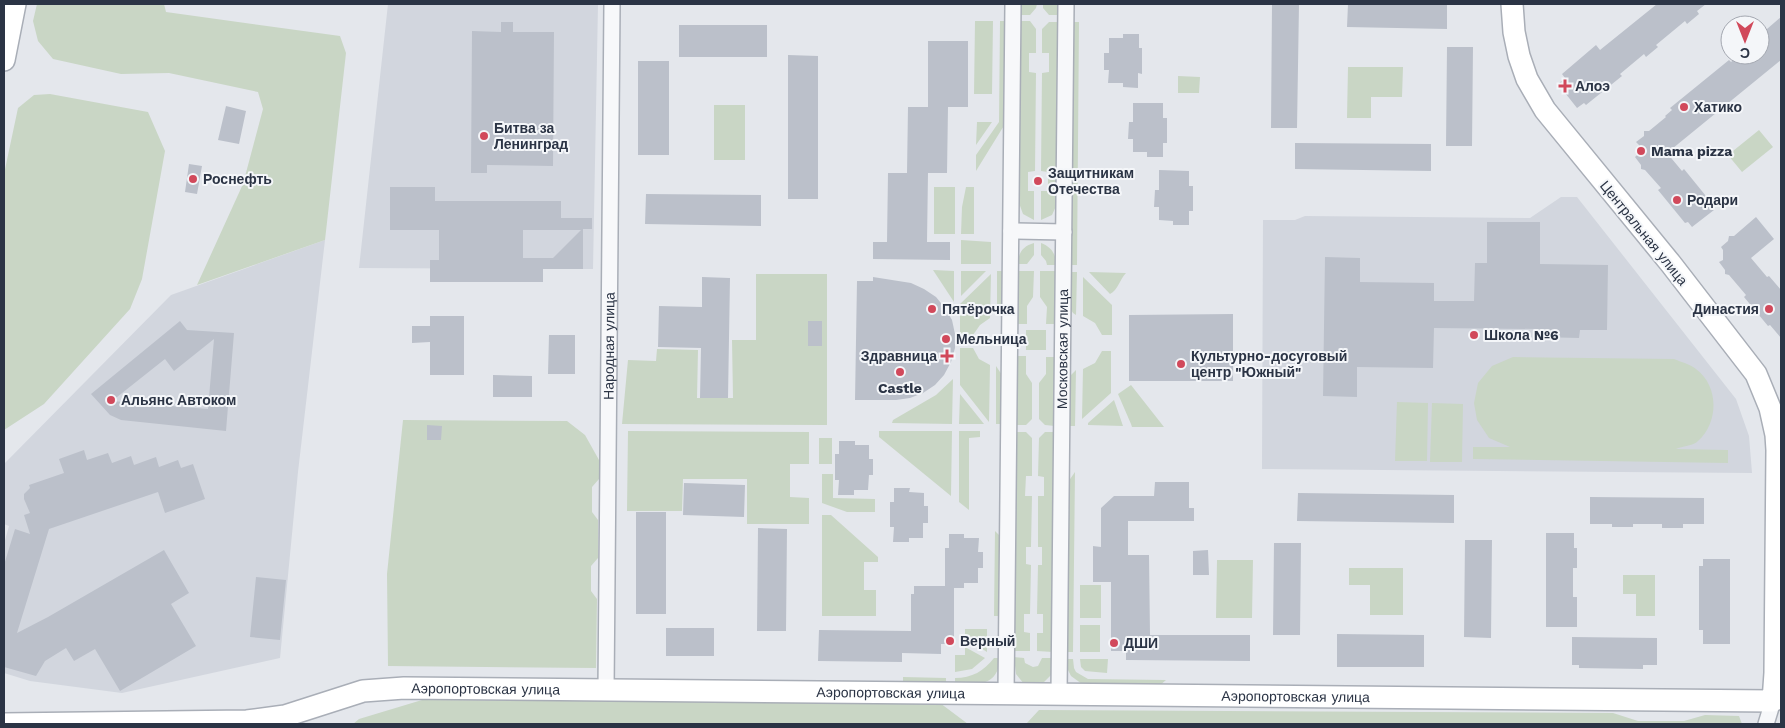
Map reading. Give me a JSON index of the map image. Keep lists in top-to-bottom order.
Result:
{
  "streets": {
    "street": [
      "Центральная улица",
      "Народная улица",
      "Московская улица",
      "Аэропортовская улица"
    ]
  },
  "crossings": [
    ["Центральная улица", "Аэропортовская улица"],
    ["Народная улица", "Аэропортовская улица"],
    ["Московская улица", "Аэропортовская улица"]
  ],
  "places": {
    "health": ["Алоэ", "Здравница"],
    "other": [
      "Хатико",
      "Битва за Ленинград",
      "Mama pizza",
      "Роснефть",
      "Защитникам Отечества",
      "Родари",
      "Пятёрочка",
      "Династия",
      "Школа №6",
      "Мельница",
      "Культурно-досуговый центр \"Южный\"",
      "Castle",
      "Альянс Автоком",
      "Верный",
      "ДШИ"
    ]
  },
  "north": "bottom"
}
